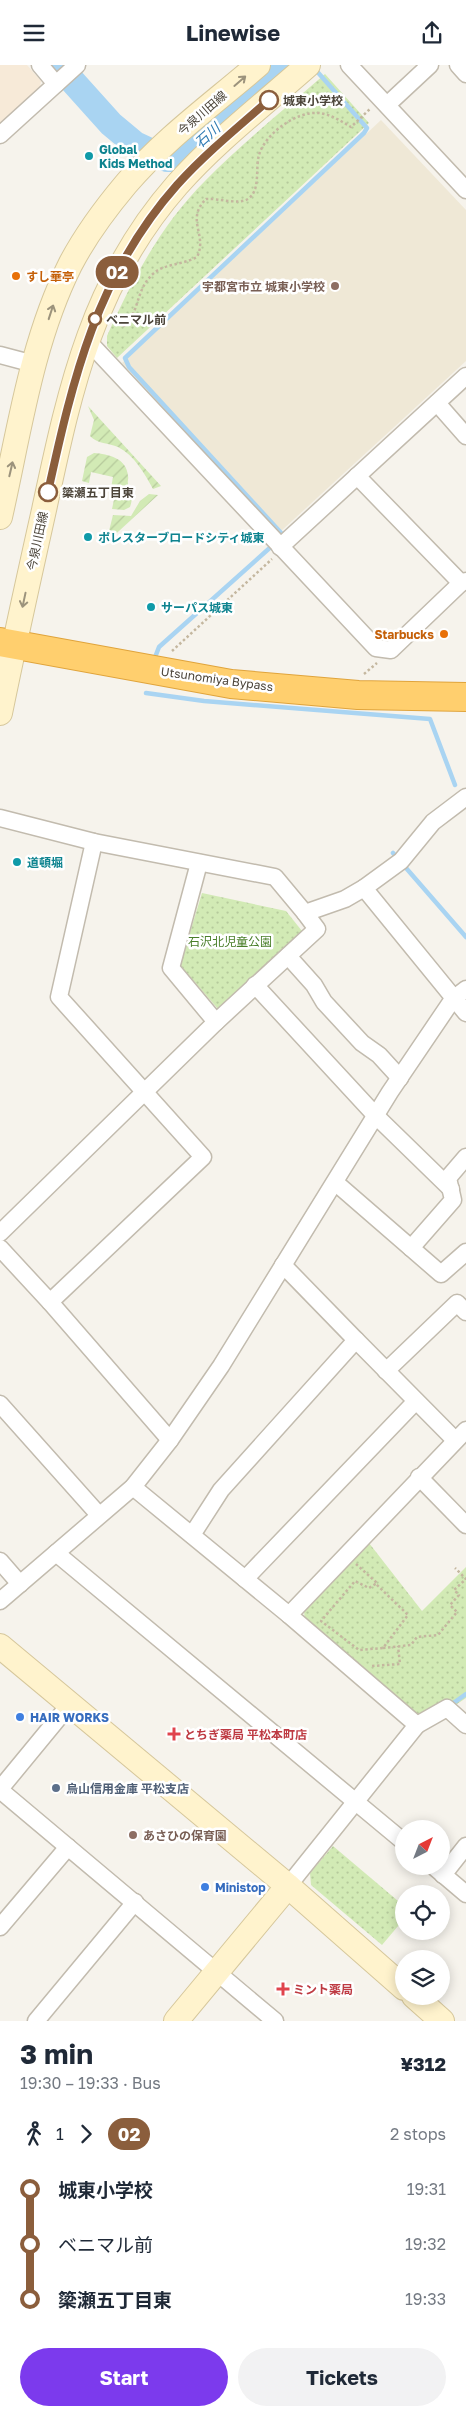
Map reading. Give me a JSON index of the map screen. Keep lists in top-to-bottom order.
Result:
{
  "streets": {
    "highway": ["Utsunomiya Bypass"],
    "street": ["今泉川田線"]
  },
  "crossings": [
    ["今泉川田線", "Utsunomiya Bypass"]
  ],
  "water": ["石川"],
  "parks": ["石沢北児童公園"],
  "places": {
    "other": [
      "城東小学校",
      "Global Kids Method",
      "すし華亭",
      "宇都宮市立 城東小学校",
      "ベニマル前",
      "簗瀬五丁目東",
      "ポレスターブロードシティ城東",
      "サーパス城東",
      "Starbucks",
      "道頓堀",
      "HAIR WORKS",
      "烏山信用金庫 平松支店",
      "あさひの保育園",
      "Ministop"
    ],
    "health": ["とちぎ薬局 平松本町店", "ミント薬局"]
  },
  "lines": ["bus line 02"],
  "north": "top right",
  "page": {
    "header": "Linewise",
    "on_map": "02",
    "heading": ["3 min", "19:30 – 19:33 · Bus", "¥312"],
    "legs": ["1", "02", "2 stops"],
    "list": [
      {
        "name": "城東小学校",
        "value": "19:31"
      },
      {
        "name": "ベニマル前",
        "value": "19:32"
      },
      {
        "name": "簗瀬五丁目東",
        "value": "19:33"
      }
    ],
    "buttons": ["Start", "Tickets"]
  }
}
